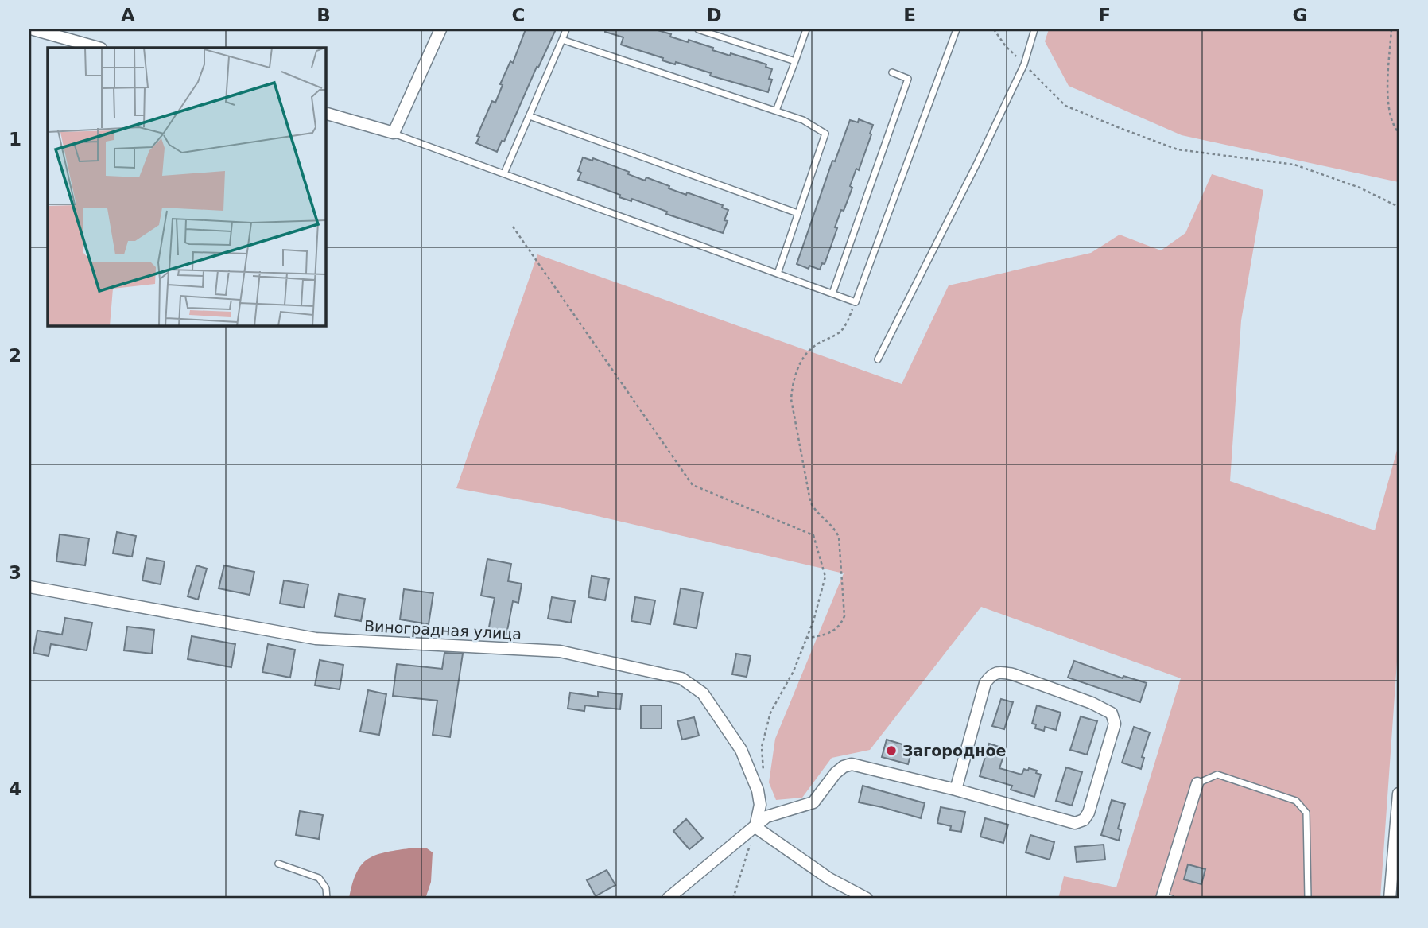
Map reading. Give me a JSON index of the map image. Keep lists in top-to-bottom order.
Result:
{
  "streets": {
    "street": ["Виноградная улица"]
  },
  "places": ["Загородное"],
  "grid": {
    "columns": [
      "A",
      "B",
      "C",
      "D",
      "E",
      "F",
      "G"
    ],
    "rows": [
      "1",
      "2",
      "3",
      "4"
    ]
  }
}
